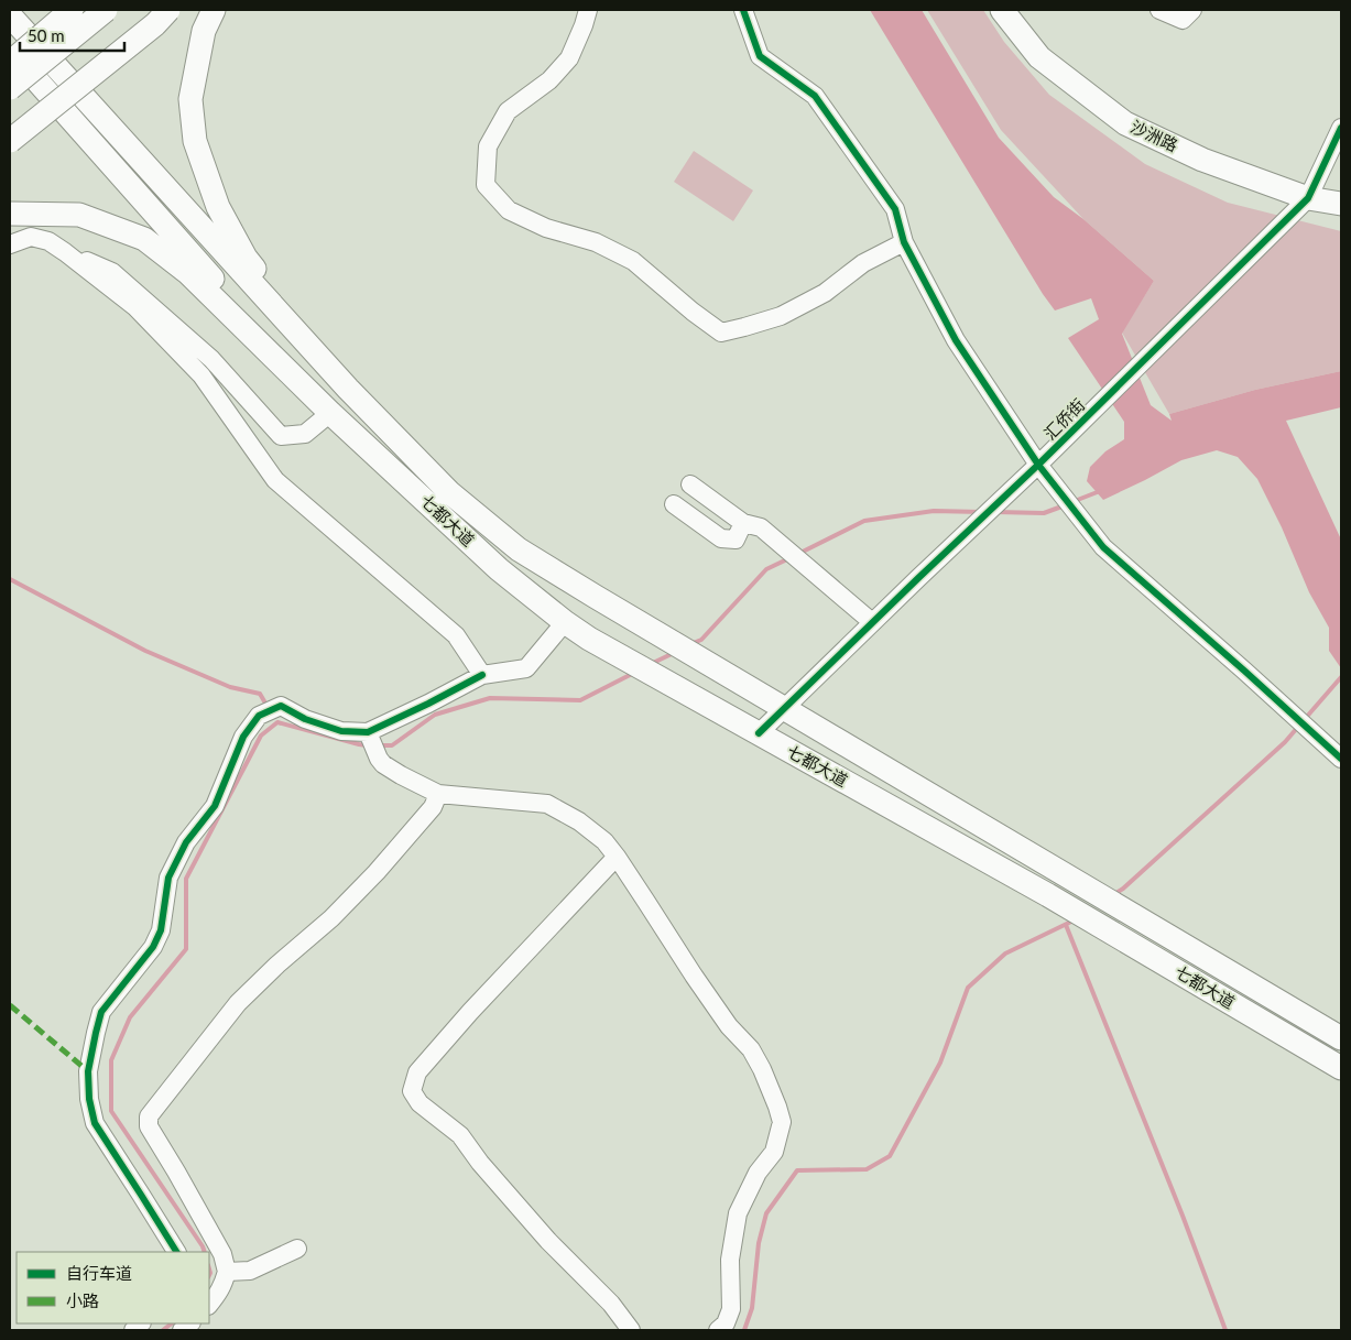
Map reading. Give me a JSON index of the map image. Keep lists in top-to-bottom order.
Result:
{
  "streets": {
    "main road": ["沙洲路", "七都大道"],
    "street": ["汇侨街"]
  },
  "crossings": [
    ["沙洲路", "汇侨街"],
    ["汇侨街", "七都大道"]
  ],
  "legend": ["自行车道", "小路"],
  "scale_bar": "50 m"
}
